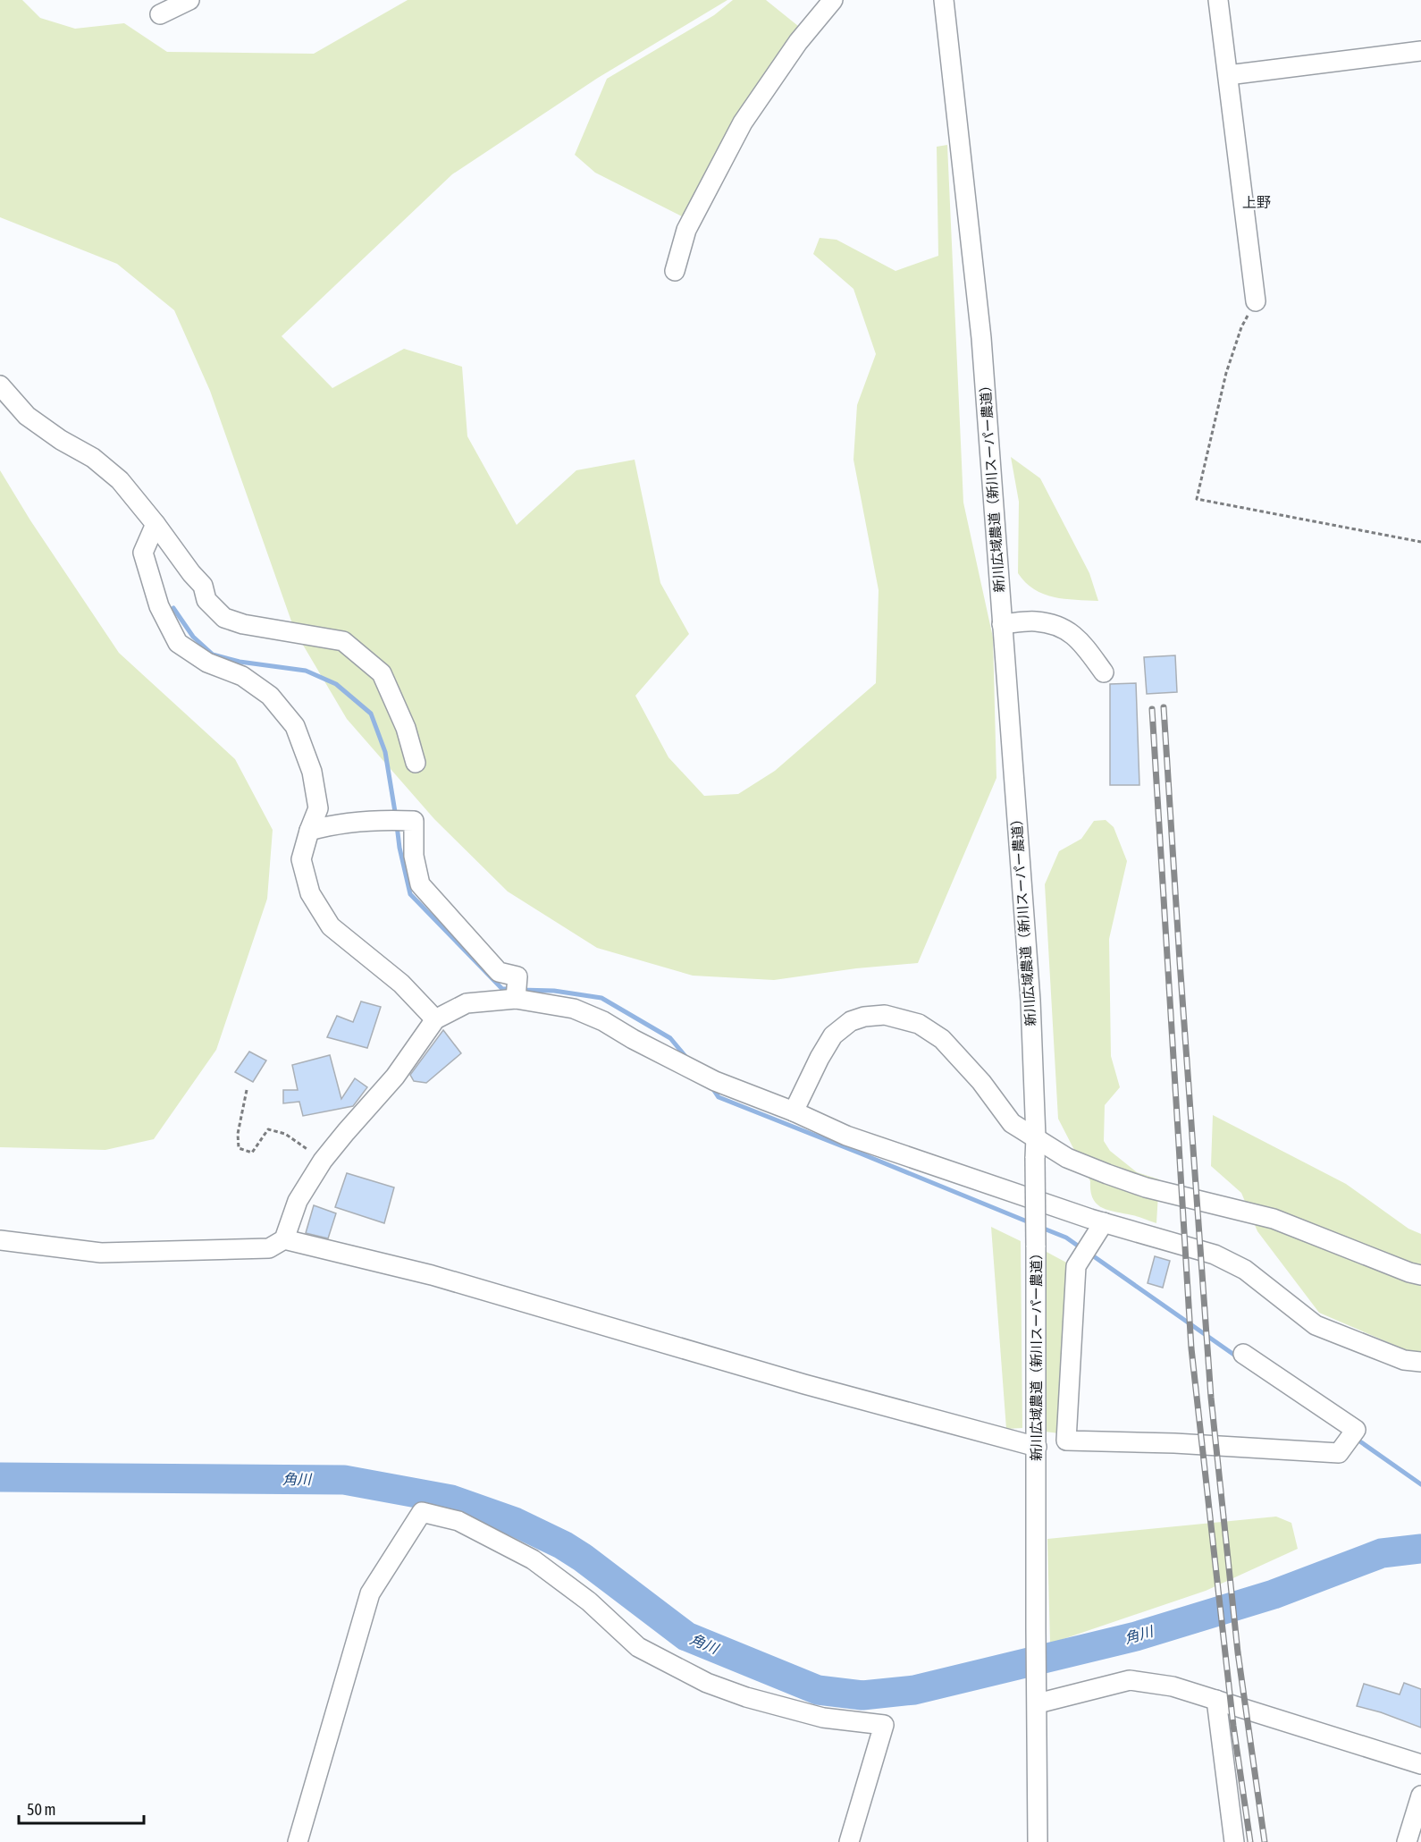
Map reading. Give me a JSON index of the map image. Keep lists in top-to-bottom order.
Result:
{
  "streets": {
    "street": ["新川広域農道（新川スーパー農道）"]
  },
  "districts": ["上野"],
  "water": ["角川"],
  "scale_bar": "50 m"
}
